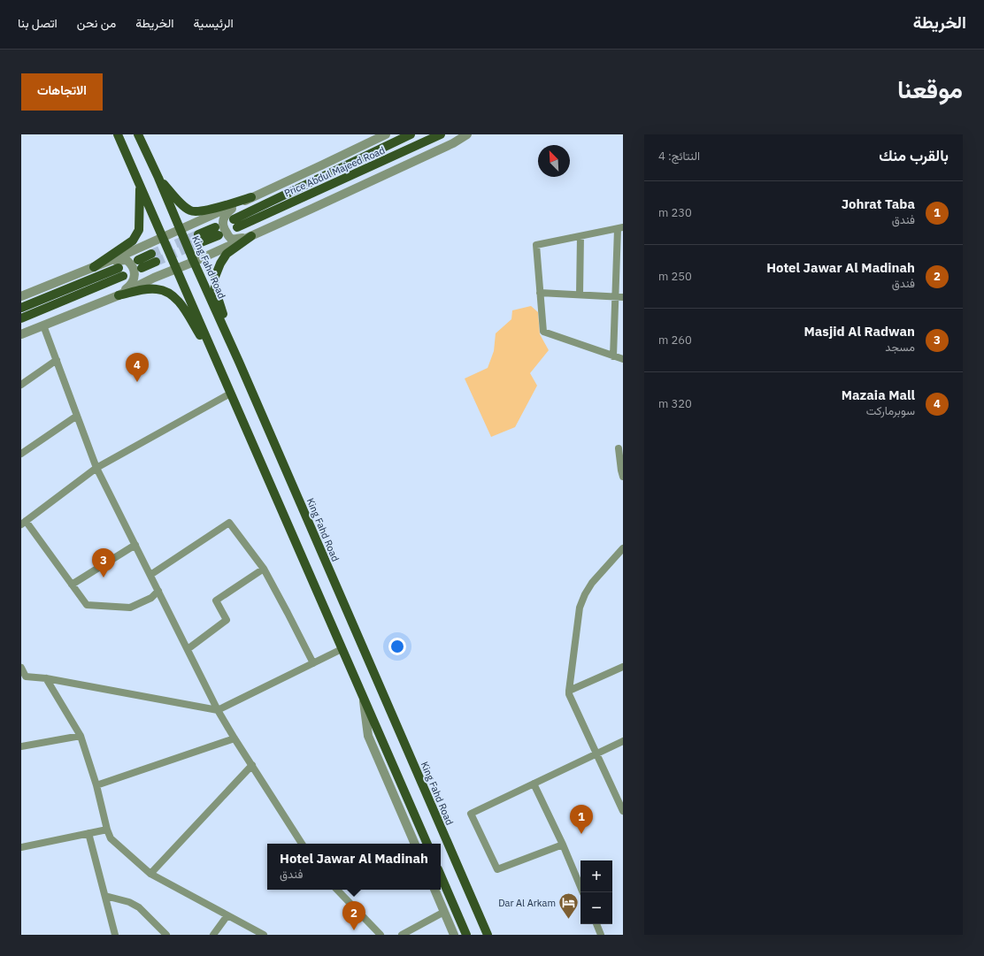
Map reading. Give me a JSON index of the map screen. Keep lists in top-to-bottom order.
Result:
{
  "streets": {
    "main road": ["Price Abdul Majeed Road", "King Fahd Road"]
  },
  "places": {
    "hotel": ["Dar Al Arkam"]
  },
  "north": "top left",
  "page": {
    "header": "الخريطة",
    "nav": [
      "الرئيسية",
      "الخريطة",
      "من نحن",
      "اتصل بنا"
    ],
    "title": "موقعنا",
    "buttons": "الاتجاهات",
    "heading": ["بالقرب منك", "النتائج: 4"],
    "list": [
      {
        "mark": "1",
        "name": "Johrat Taba",
        "note": "فندق",
        "value": "230 m"
      },
      {
        "mark": "2",
        "name": "Hotel Jawar Al Madinah",
        "note": "فندق",
        "value": "250 m"
      },
      {
        "mark": "3",
        "name": "Masjid Al Radwan",
        "note": "مسجد",
        "value": "260 m"
      },
      {
        "mark": "4",
        "name": "Mazaia Mall",
        "note": "سوبرماركت",
        "value": "320 m"
      }
    ],
    "pins": [
      "4",
      "3",
      "1",
      "2"
    ],
    "popup": ["Hotel Jawar Al Madinah", "فندق"],
    "map_buttons": ["+", "−"]
  }
}
